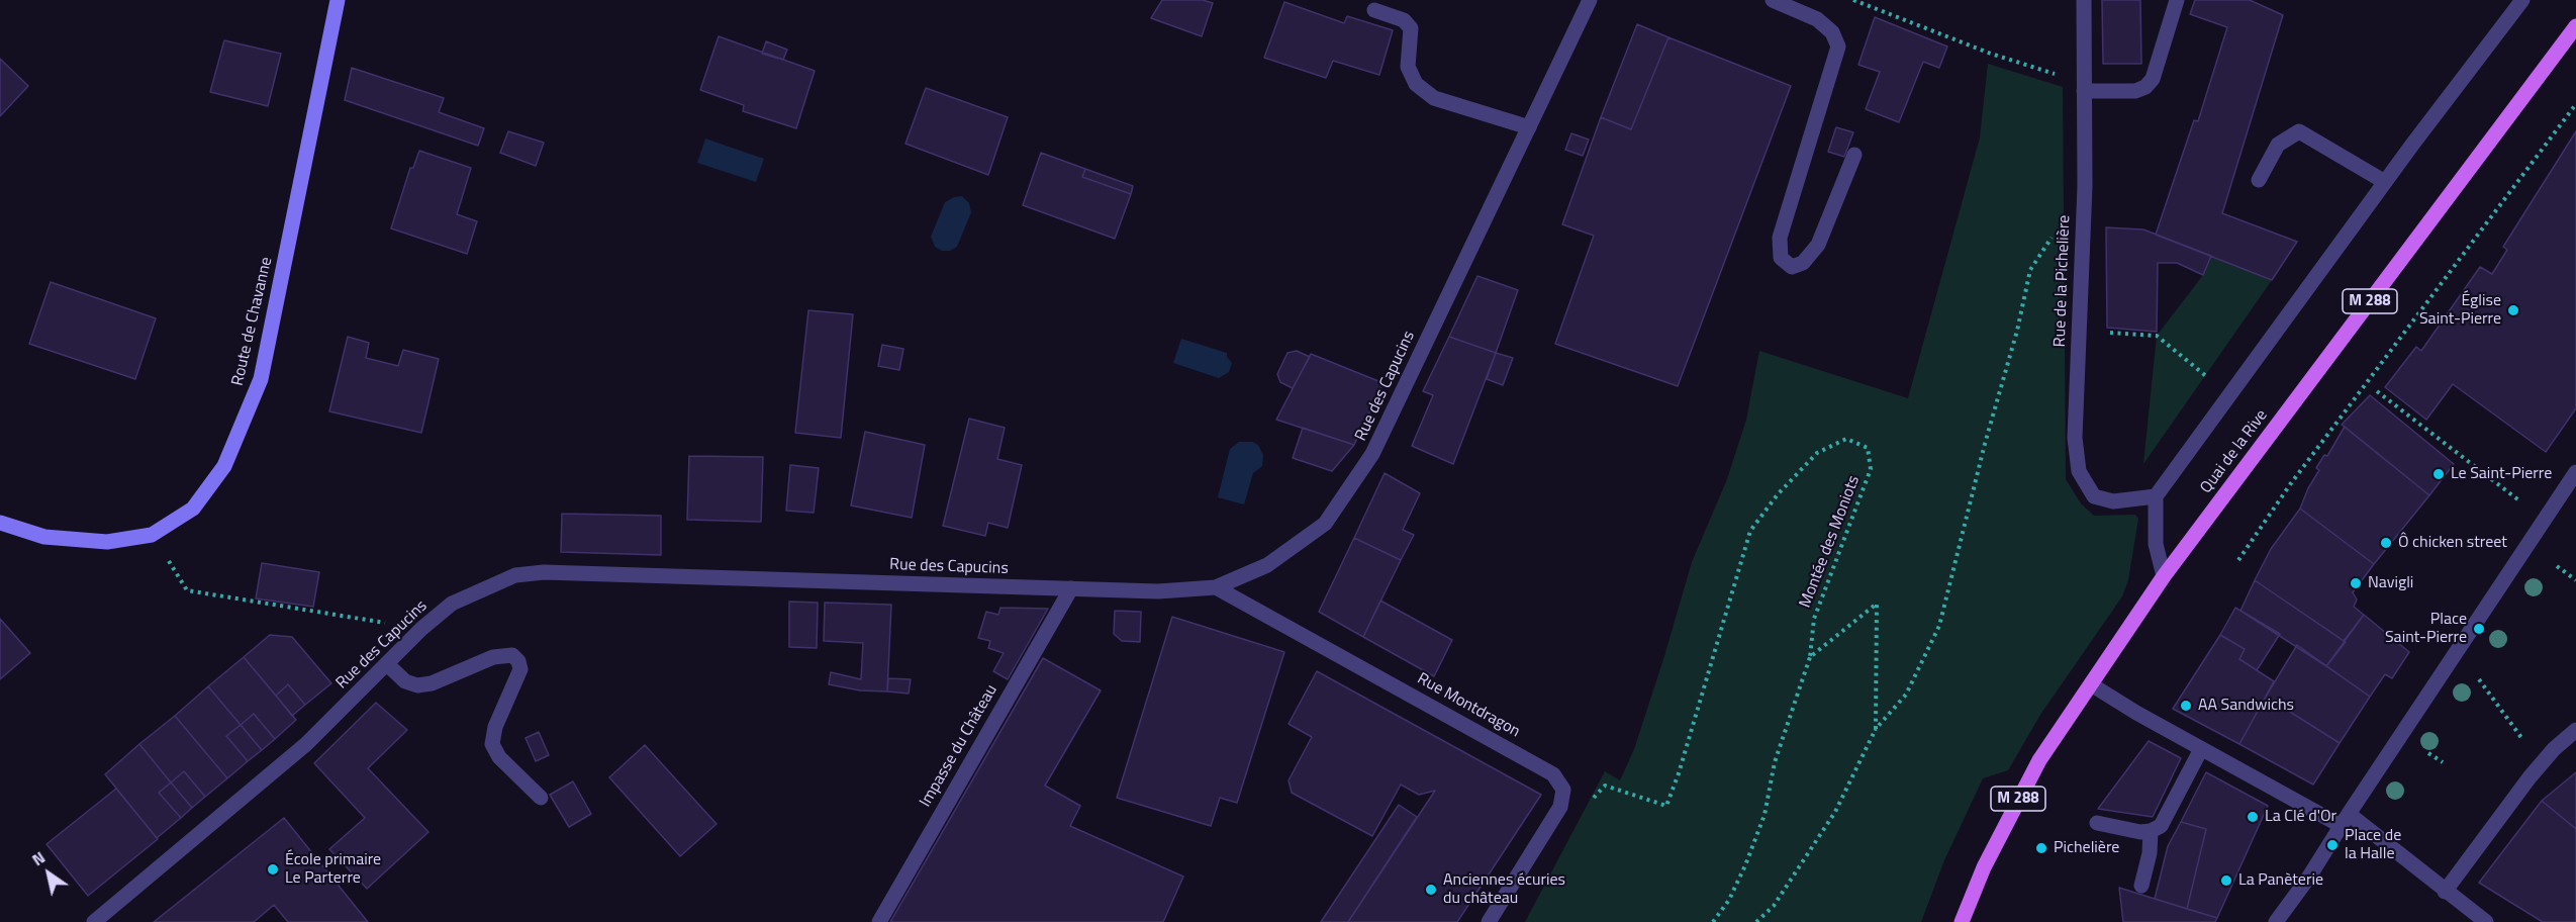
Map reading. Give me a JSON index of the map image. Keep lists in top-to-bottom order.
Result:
{
  "streets": {
    "main road": ["M 288", "Route de Chavanne", "Quai de la Rive"],
    "street": [
      "Rue de la Pichelière",
      "Rue des Capucins",
      "Rue Montdragon",
      "Impasse du Château"
    ],
    "path": ["Montée des Moniots"]
  },
  "crossings": [
    ["Rue des Capucins", "Rue Montdragon"],
    ["Rue des Capucins", "Impasse du Château"]
  ],
  "places": [
    "Église Saint-Pierre",
    "Le Saint-Pierre",
    "Ô chicken street",
    "Navigli",
    "Place Saint-Pierre",
    "AA Sandwichs",
    "La Clé d'Or",
    "Place de la Halle",
    "Pichelière",
    "École primaire Le Parterre",
    "La Panèterie",
    "Anciennes écuries du château"
  ],
  "north": "top left"
}
